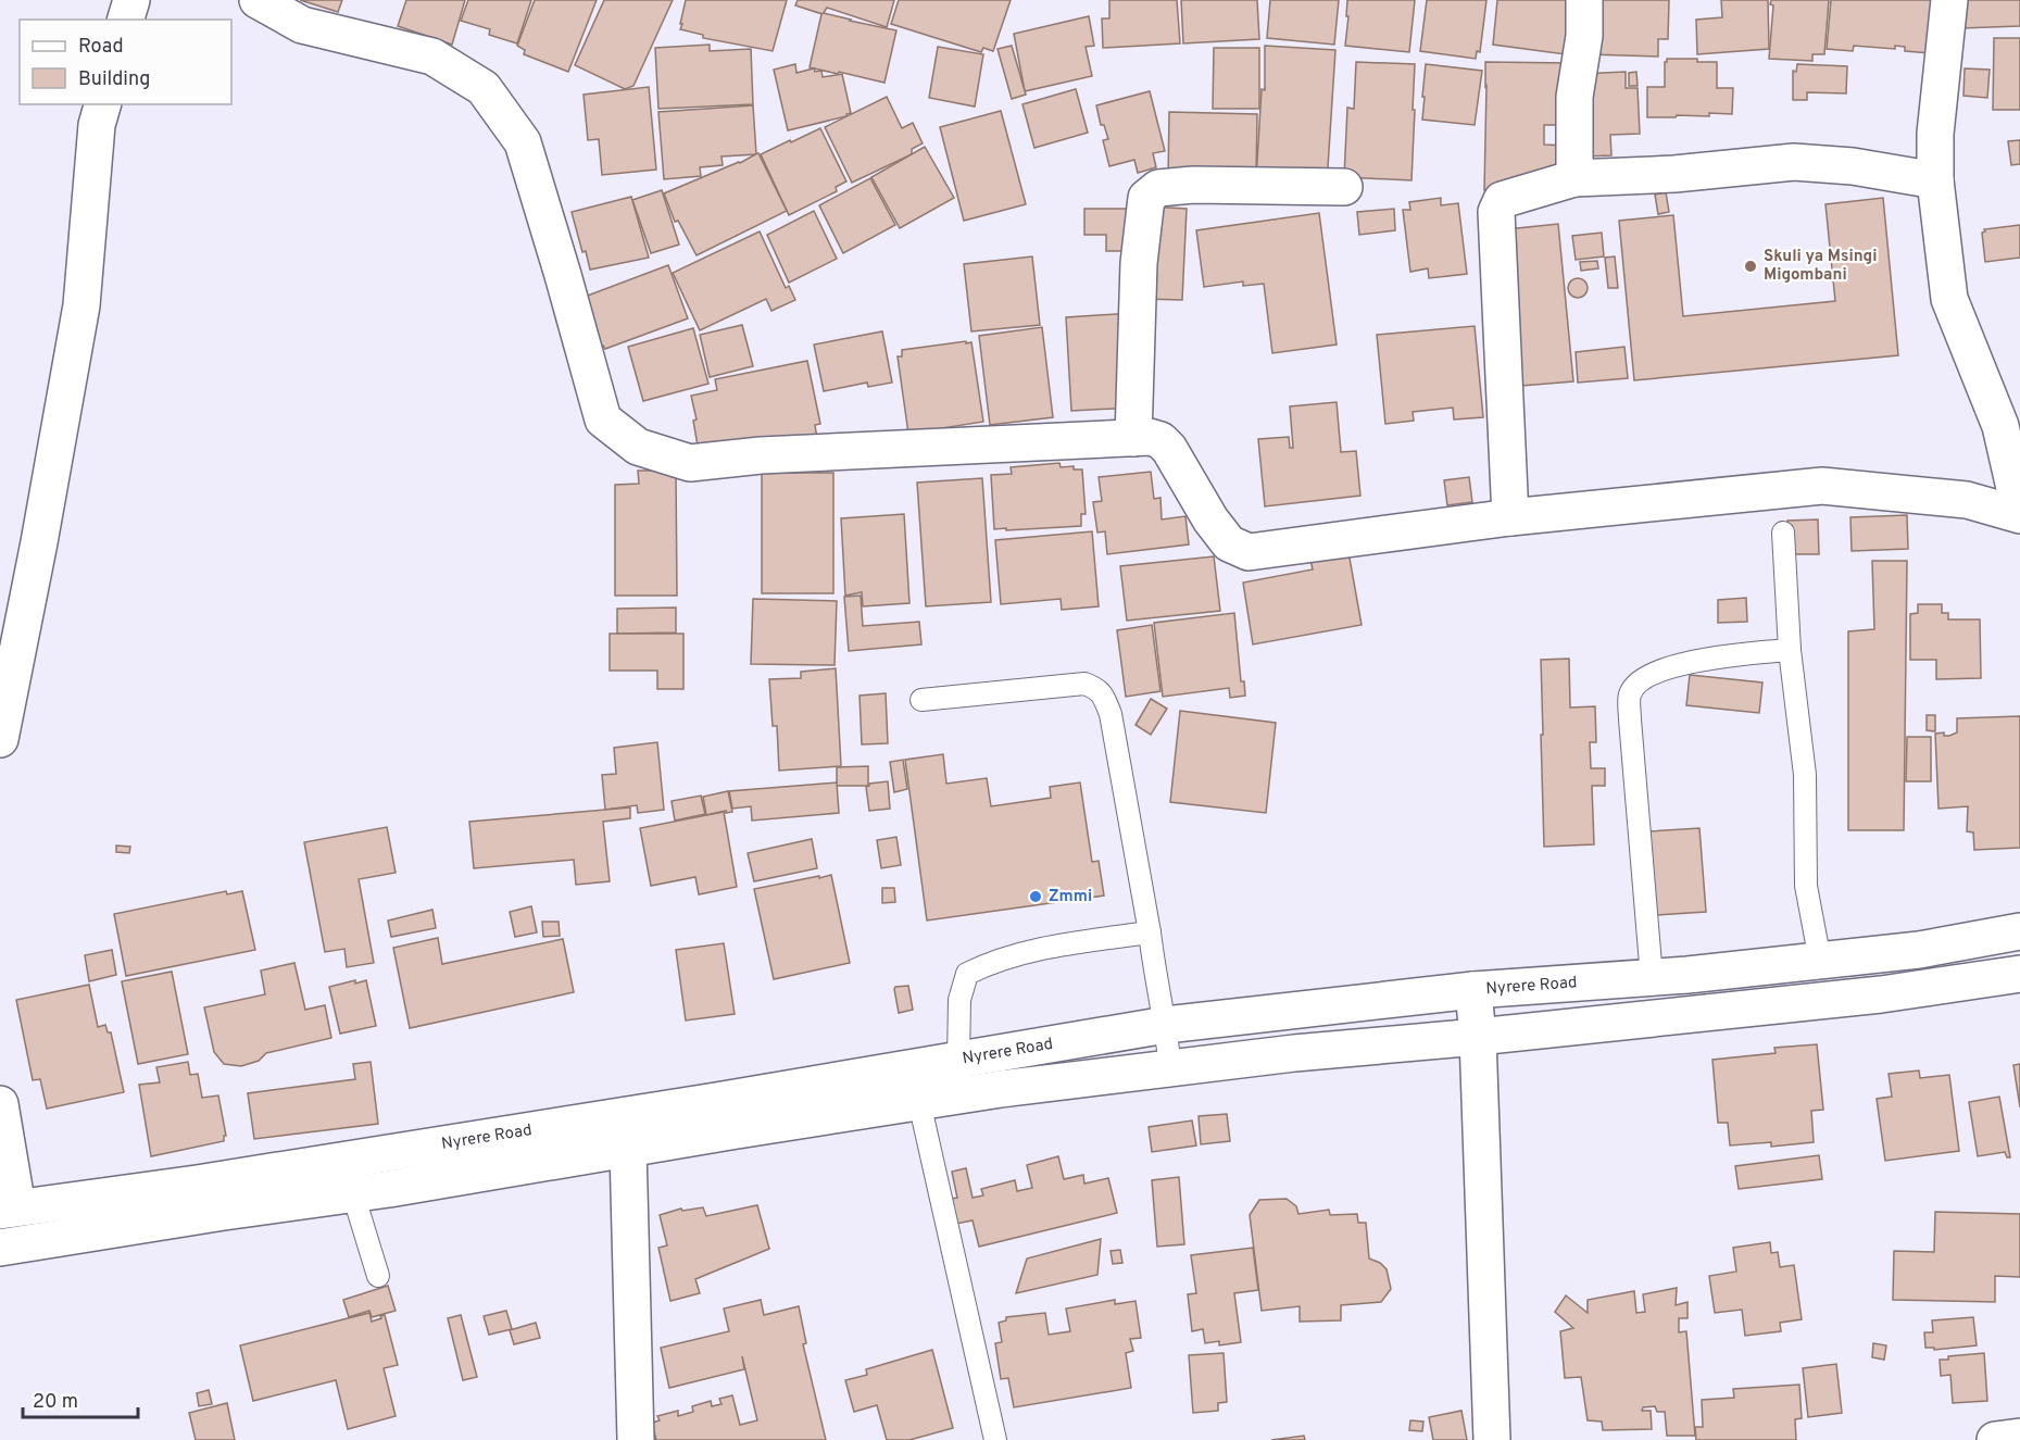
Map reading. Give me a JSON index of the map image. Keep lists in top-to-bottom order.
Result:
{
  "streets": {
    "street": ["Nyrere Road"]
  },
  "places": ["Skuli ya Msingi Migombani", "Zmmi"],
  "legend": ["Road", "Building"],
  "scale_bar": "20 m"
}
